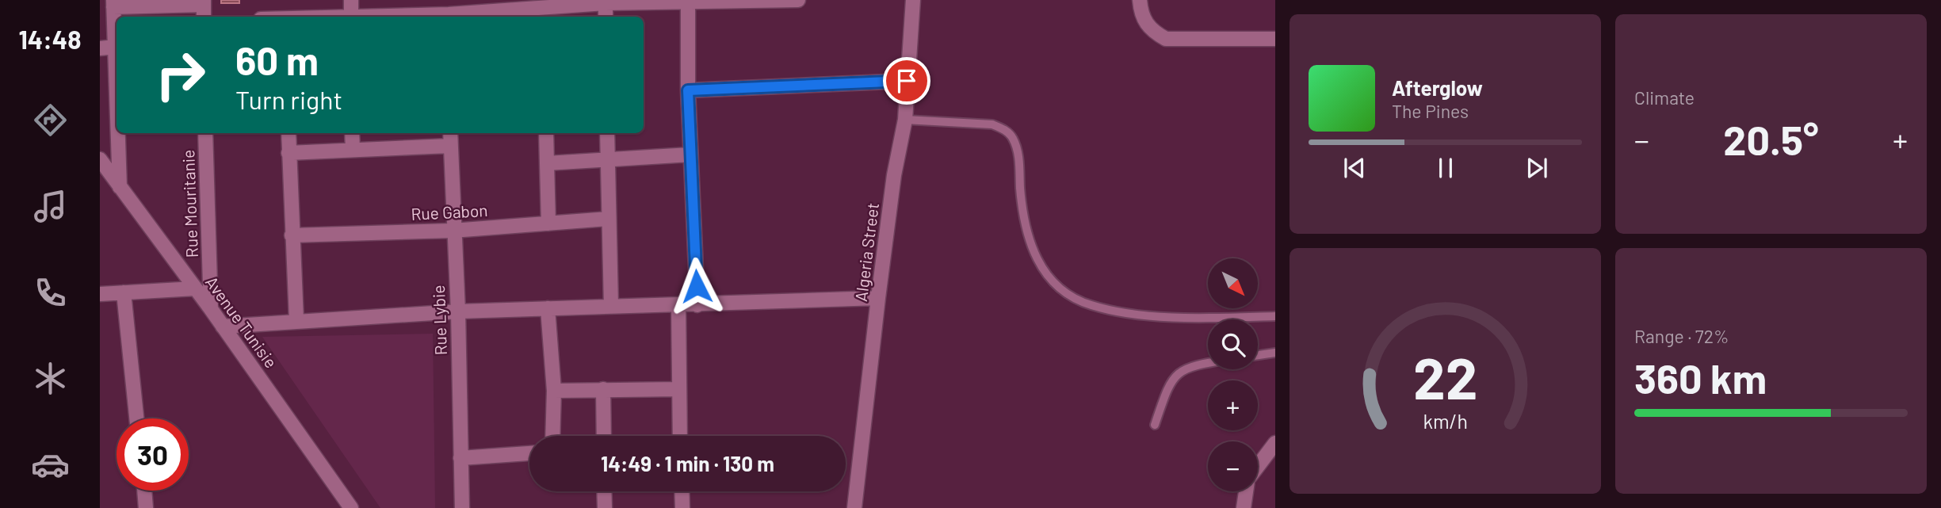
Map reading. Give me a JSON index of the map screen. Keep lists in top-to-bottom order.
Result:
{
  "streets": {
    "street": [
      "Rue Mouritanie",
      "Rue Gabon",
      "Algeria Street",
      "Rue Lybie",
      "Avenue Tunisie"
    ]
  },
  "crossings": [
    ["Rue Mouritanie", "Avenue Tunisie"],
    ["Rue Gabon", "Rue Lybie"]
  ],
  "north": "bottom right",
  "page": {
    "tabs": "14:48",
    "tile": [
      "Climate",
      ["Range · 72%", "360 km"]
    ],
    "turn": ["60 m", "Turn right"],
    "song": ["Afterglow", "The Pines"],
    "heat": ["−", "20.5°", "+"],
    "map_buttons": ["+", "−"],
    "limit": "30",
    "trip": "14:49 · 1 min · 130 m",
    "gauge": ["22", "km/h"]
  }
}
